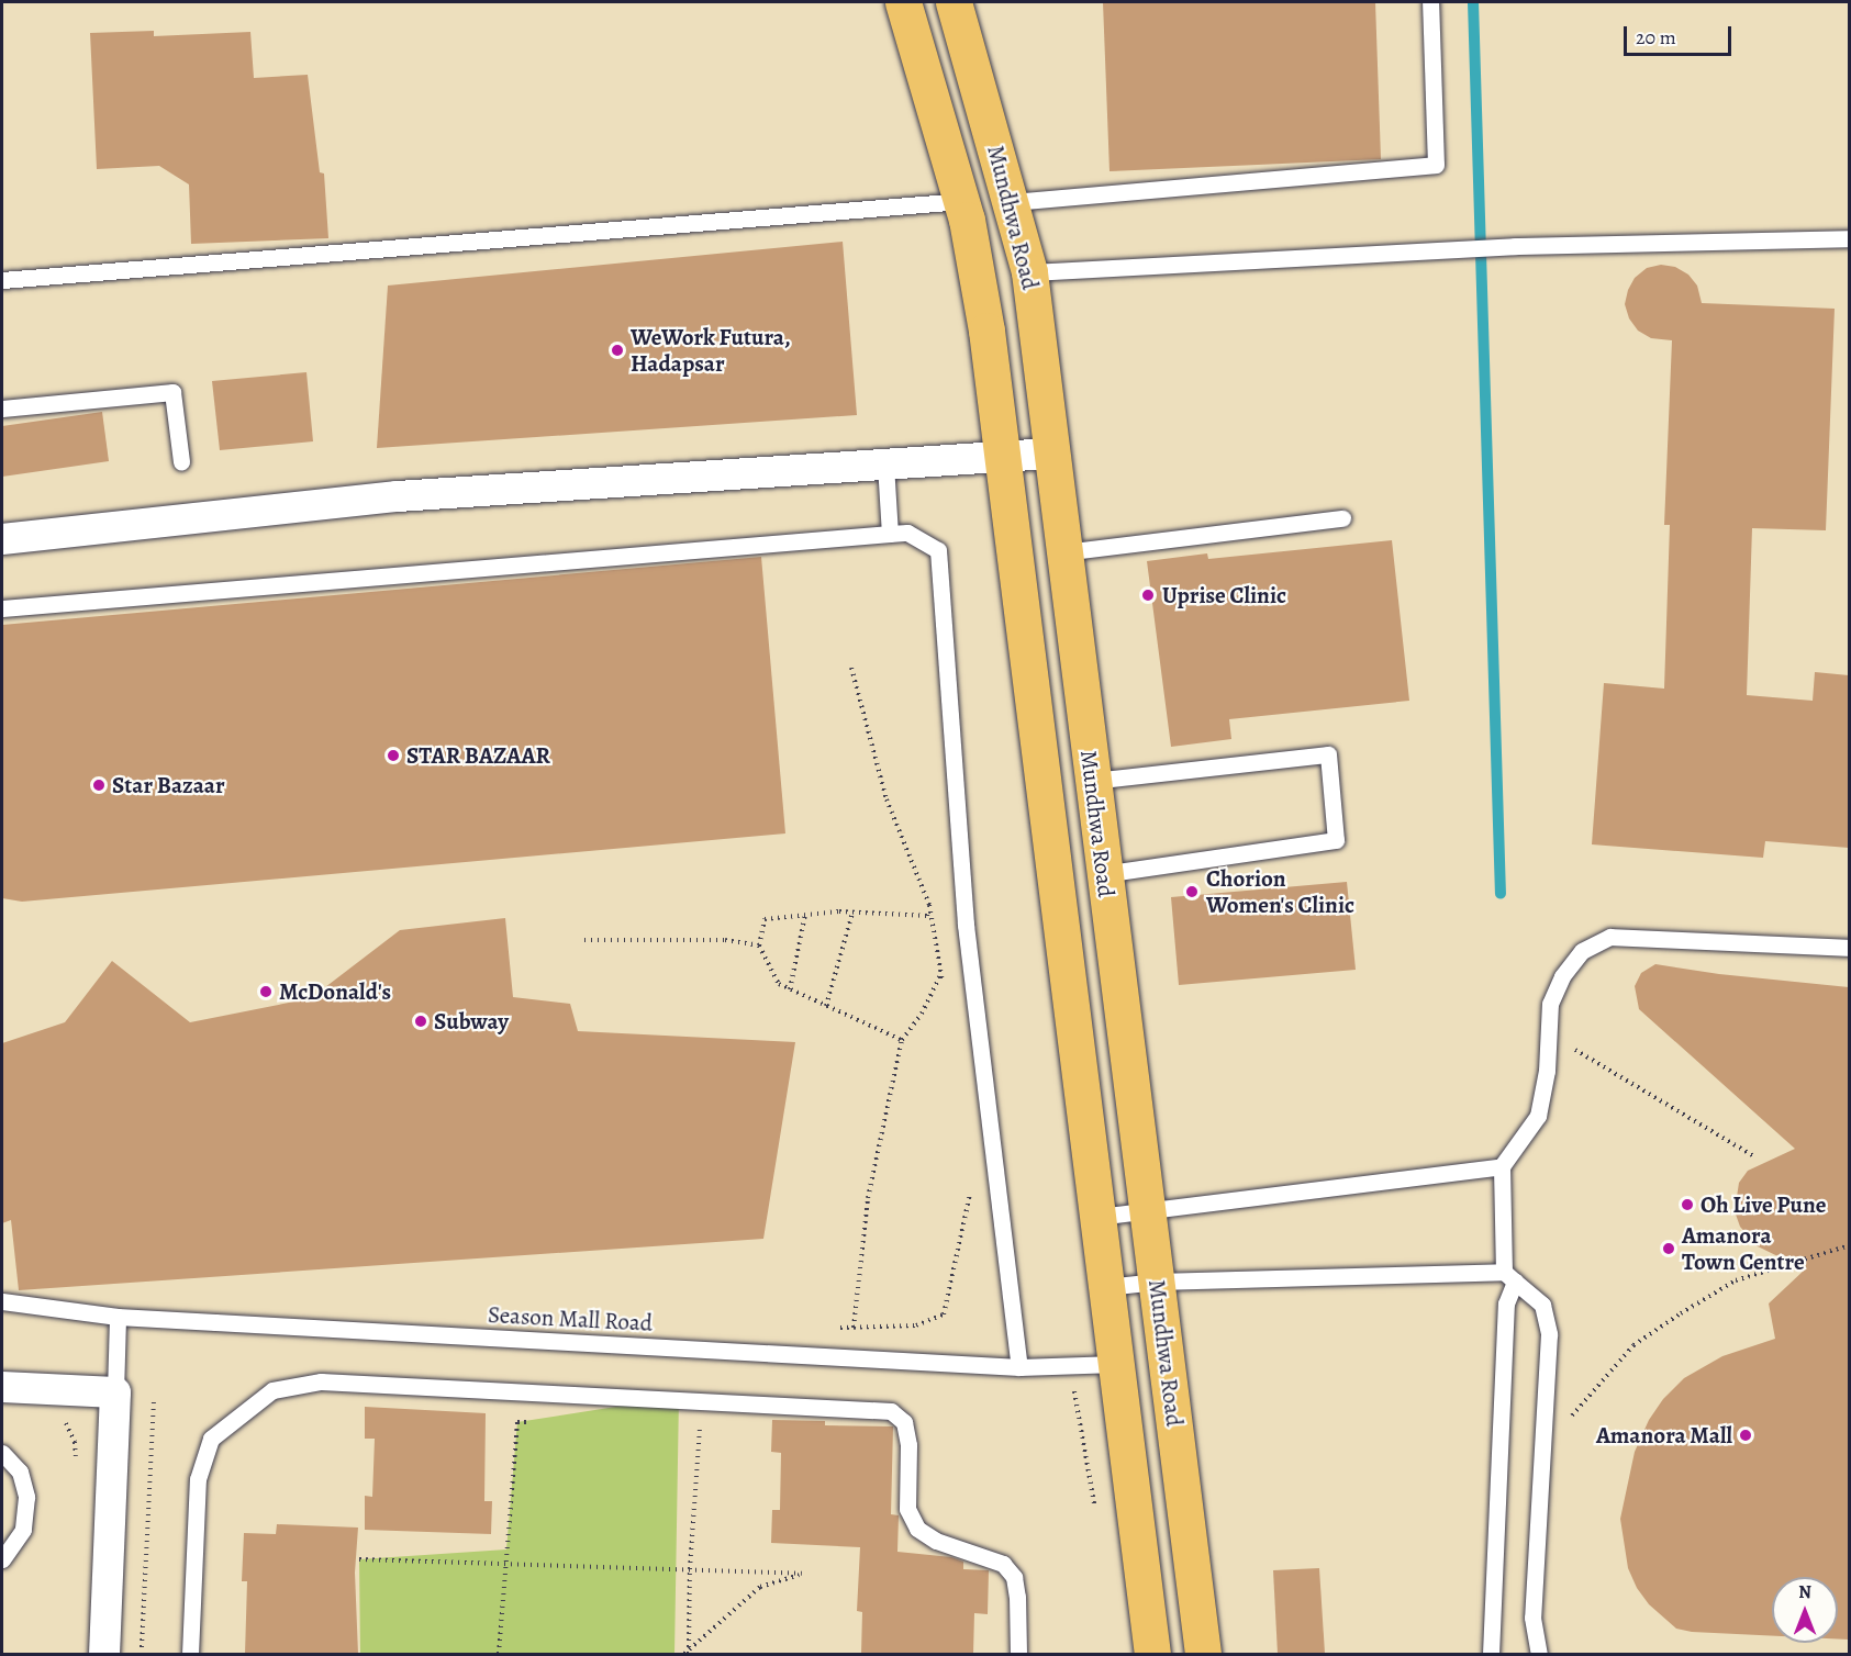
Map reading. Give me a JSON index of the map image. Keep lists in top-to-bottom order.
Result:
{
  "streets": {
    "highway": ["Mundhwa Road"],
    "lane": ["Season Mall Road"]
  },
  "crossings": [
    ["Mundhwa Road", "Season Mall Road"]
  ],
  "places": [
    "WeWork Futura, Hadapsar",
    "Uprise Clinic",
    "STAR BAZAAR",
    "Star Bazaar",
    "Chorion Women's Clinic",
    "McDonald's",
    "Subway",
    "Oh Live Pune",
    "Amanora Town Centre",
    "Amanora Mall"
  ],
  "scale_bar": "20 m",
  "north": "top"
}
